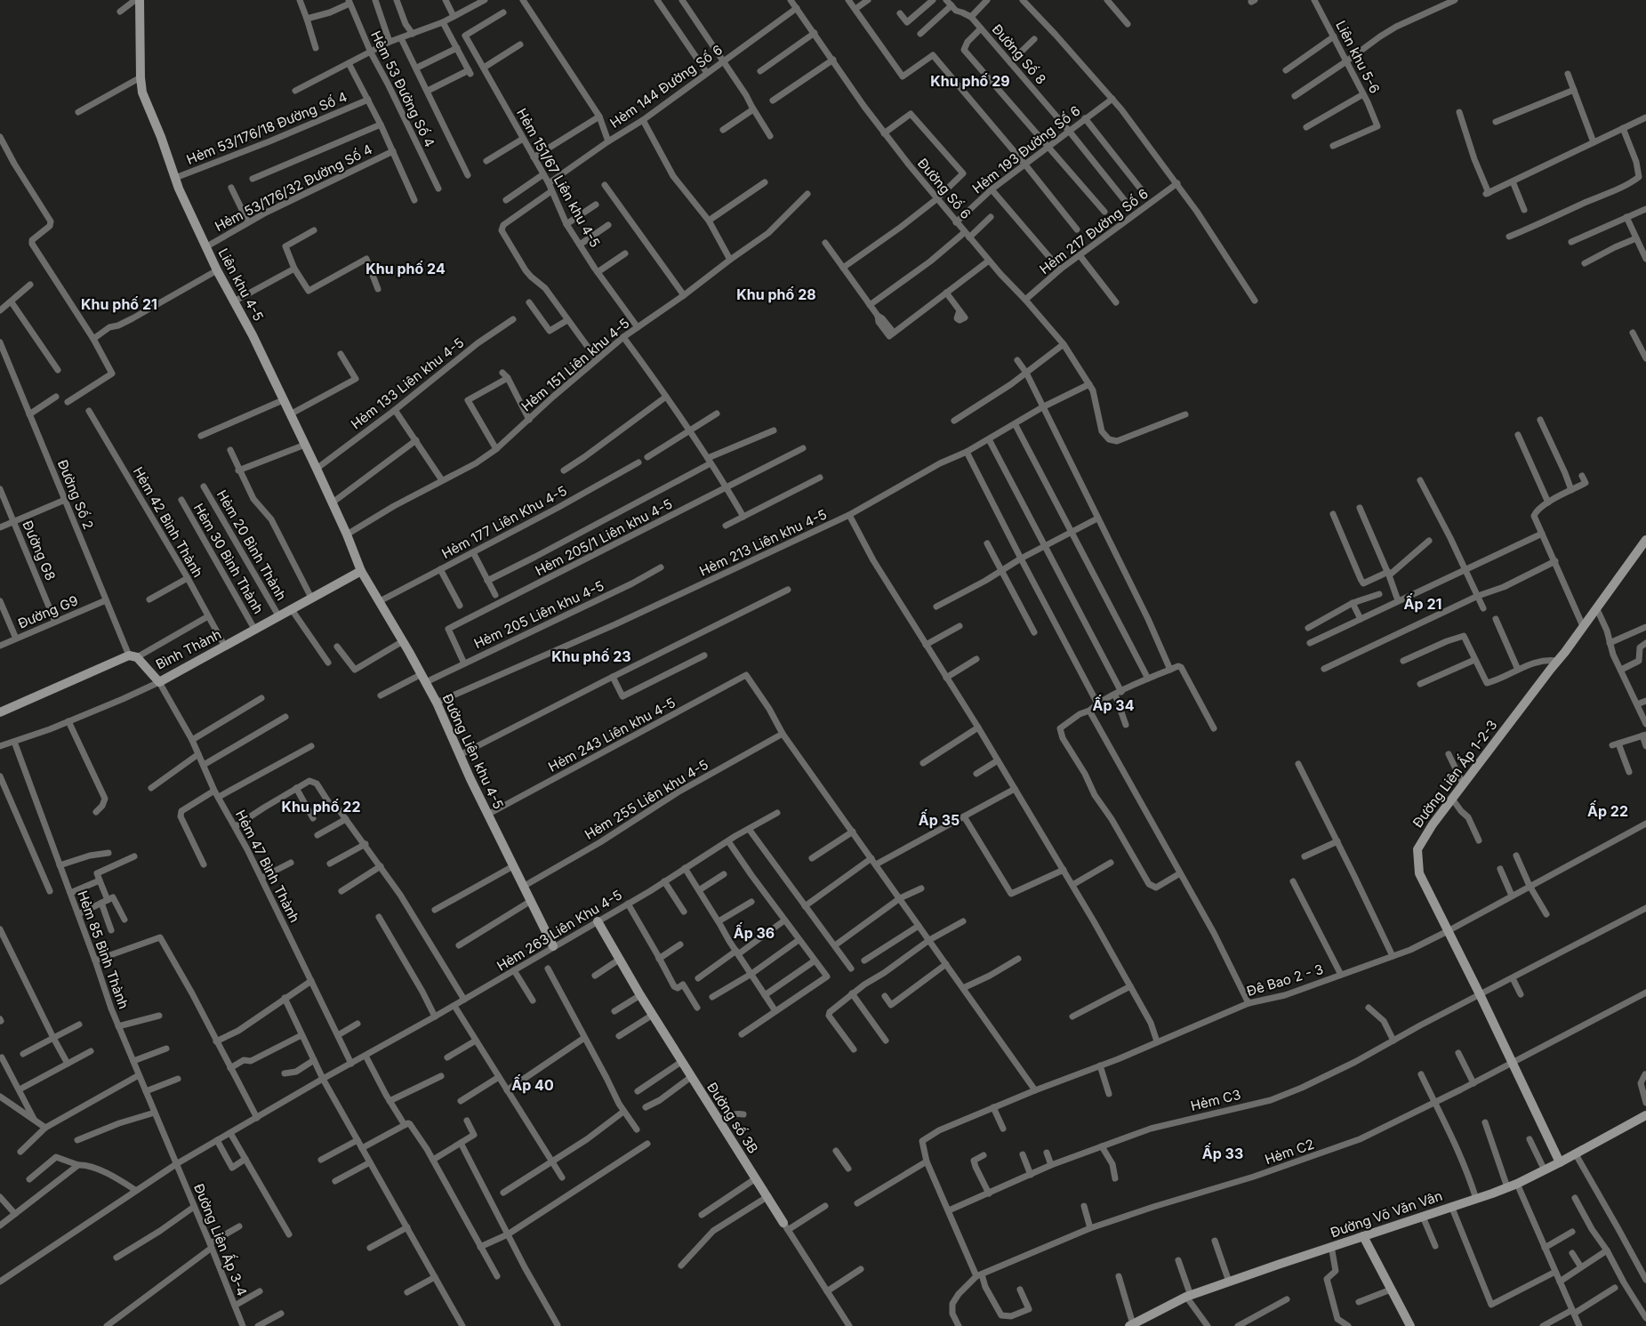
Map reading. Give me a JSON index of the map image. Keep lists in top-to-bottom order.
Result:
{
  "streets": {
    "street": [
      "Đường Số 8",
      "Liên khu 5-6",
      "Hẻm 144 Đường Số 6",
      "Hẻm 53 Đường Số 4",
      "Hẻm 53/176/18 Đường Số 4",
      "Hẻm 193 Đường Số 6",
      "Hẻm 151/67 Liên khu 4-5",
      "Hẻm 53/176/32 Đường Số 4",
      "Đường Số 6",
      "Hẻm 217 Đường Số 6",
      "Liên khu 4-5",
      "Hẻm 151 Liên khu 4-5",
      "Hẻm 133 Liên khu 4-5",
      "Đường Số 2",
      "Hẻm 42 Bình Thành",
      "Hẻm 177 Liên Khu 4-5",
      "Hẻm 205/1 Liên khu 4-5",
      "Hẻm 213 Liên khu 4-5",
      "Hẻm 20 Bình Thành",
      "Đường G8",
      "Hẻm 30 Bình Thành",
      "Đường G9",
      "Hẻm 205 Liên khu 4-5",
      "Bình Thành",
      "Hẻm 243 Liên khu 4-5",
      "Đường Liên khu 4-5",
      "Đường Liên Ấp 1-2-3",
      "Hẻm 255 Liên khu 4-5",
      "Hẻm 47 Bình Thành",
      "Hẻm 263 Liên Khu 4-5",
      "Hẻm 85 Bình Thành",
      "Đê Bao 2 - 3",
      "Hẻm C3",
      "Đường số 3B",
      "Hẻm C2",
      "Đường Võ Văn Vân",
      "Đường Liên Ấp 3-4"
    ]
  },
  "crossings": [
    ["Đường Số 8", "Hẻm 193 Đường Số 6"],
    ["Hẻm 144 Đường Số 6", "Hẻm 151/67 Liên khu 4-5"],
    ["Hẻm 144 Đường Số 6", "Đường Số 6"],
    ["Hẻm 53/176/18 Đường Số 4", "Liên khu 4-5"],
    ["Hẻm 193 Đường Số 6", "Đường Số 6"],
    ["Hẻm 151/67 Liên khu 4-5", "Hẻm 151 Liên khu 4-5"],
    ["Hẻm 53/176/32 Đường Số 4", "Liên khu 4-5"],
    ["Đường Số 6", "Hẻm 217 Đường Số 6"],
    ["Đường Số 6", "Hẻm 213 Liên khu 4-5"],
    ["Liên khu 4-5", "Hẻm 151 Liên khu 4-5"],
    ["Liên khu 4-5", "Hẻm 133 Liên khu 4-5"],
    ["Liên khu 4-5", "Bình Thành"],
    ["Liên khu 4-5", "Đường Liên khu 4-5"],
    ["Đường Số 2", "Đường G9"],
    ["Đường Số 2", "Bình Thành"],
    ["Hẻm 42 Bình Thành", "Bình Thành"],
    ["Hẻm 177 Liên Khu 4-5", "Đường Liên khu 4-5"],
    ["Hẻm 205/1 Liên khu 4-5", "Hẻm 205 Liên khu 4-5"],
    ["Hẻm 213 Liên khu 4-5", "Đường Liên khu 4-5"],
    ["Hẻm 20 Bình Thành", "Bình Thành"],
    ["Đường G8", "Đường G9"],
    ["Hẻm 30 Bình Thành", "Bình Thành"],
    ["Hẻm 205 Liên khu 4-5", "Đường Liên khu 4-5"],
    ["Bình Thành", "Đường Liên khu 4-5"],
    ["Bình Thành", "Hẻm 47 Bình Thành"],
    ["Hẻm 243 Liên khu 4-5", "Đường Liên khu 4-5"],
    ["Hẻm 243 Liên khu 4-5", "Hẻm 255 Liên khu 4-5"],
    ["Đường Liên khu 4-5", "Hẻm 255 Liên khu 4-5"],
    ["Đường Liên khu 4-5", "Hẻm 263 Liên Khu 4-5"],
    ["Đường Liên Ấp 1-2-3", "Đê Bao 2 - 3"],
    ["Đường Liên Ấp 1-2-3", "Hẻm C3"],
    ["Đường Liên Ấp 1-2-3", "Hẻm C2"],
    ["Đường Liên Ấp 1-2-3", "Đường Võ Văn Vân"],
    ["Hẻm 47 Bình Thành", "Hẻm 263 Liên Khu 4-5"],
    ["Hẻm 263 Liên Khu 4-5", "Hẻm 85 Bình Thành"],
    ["Hẻm 263 Liên Khu 4-5", "Đường số 3B"],
    ["Hẻm 263 Liên Khu 4-5", "Đường Liên Ấp 3-4"],
    ["Hẻm 85 Bình Thành", "Đường Liên Ấp 3-4"]
  ],
  "districts": [
    "Khu phố 29",
    "Khu phố 24",
    "Khu phố 28",
    "Khu phố 21",
    "Ấp 21",
    "Khu phố 23",
    "Ấp 34",
    "Khu phố 22",
    "Ấp 22",
    "Ấp 35",
    "Ấp 36",
    "Ấp 40",
    "Ấp 33"
  ]
}
